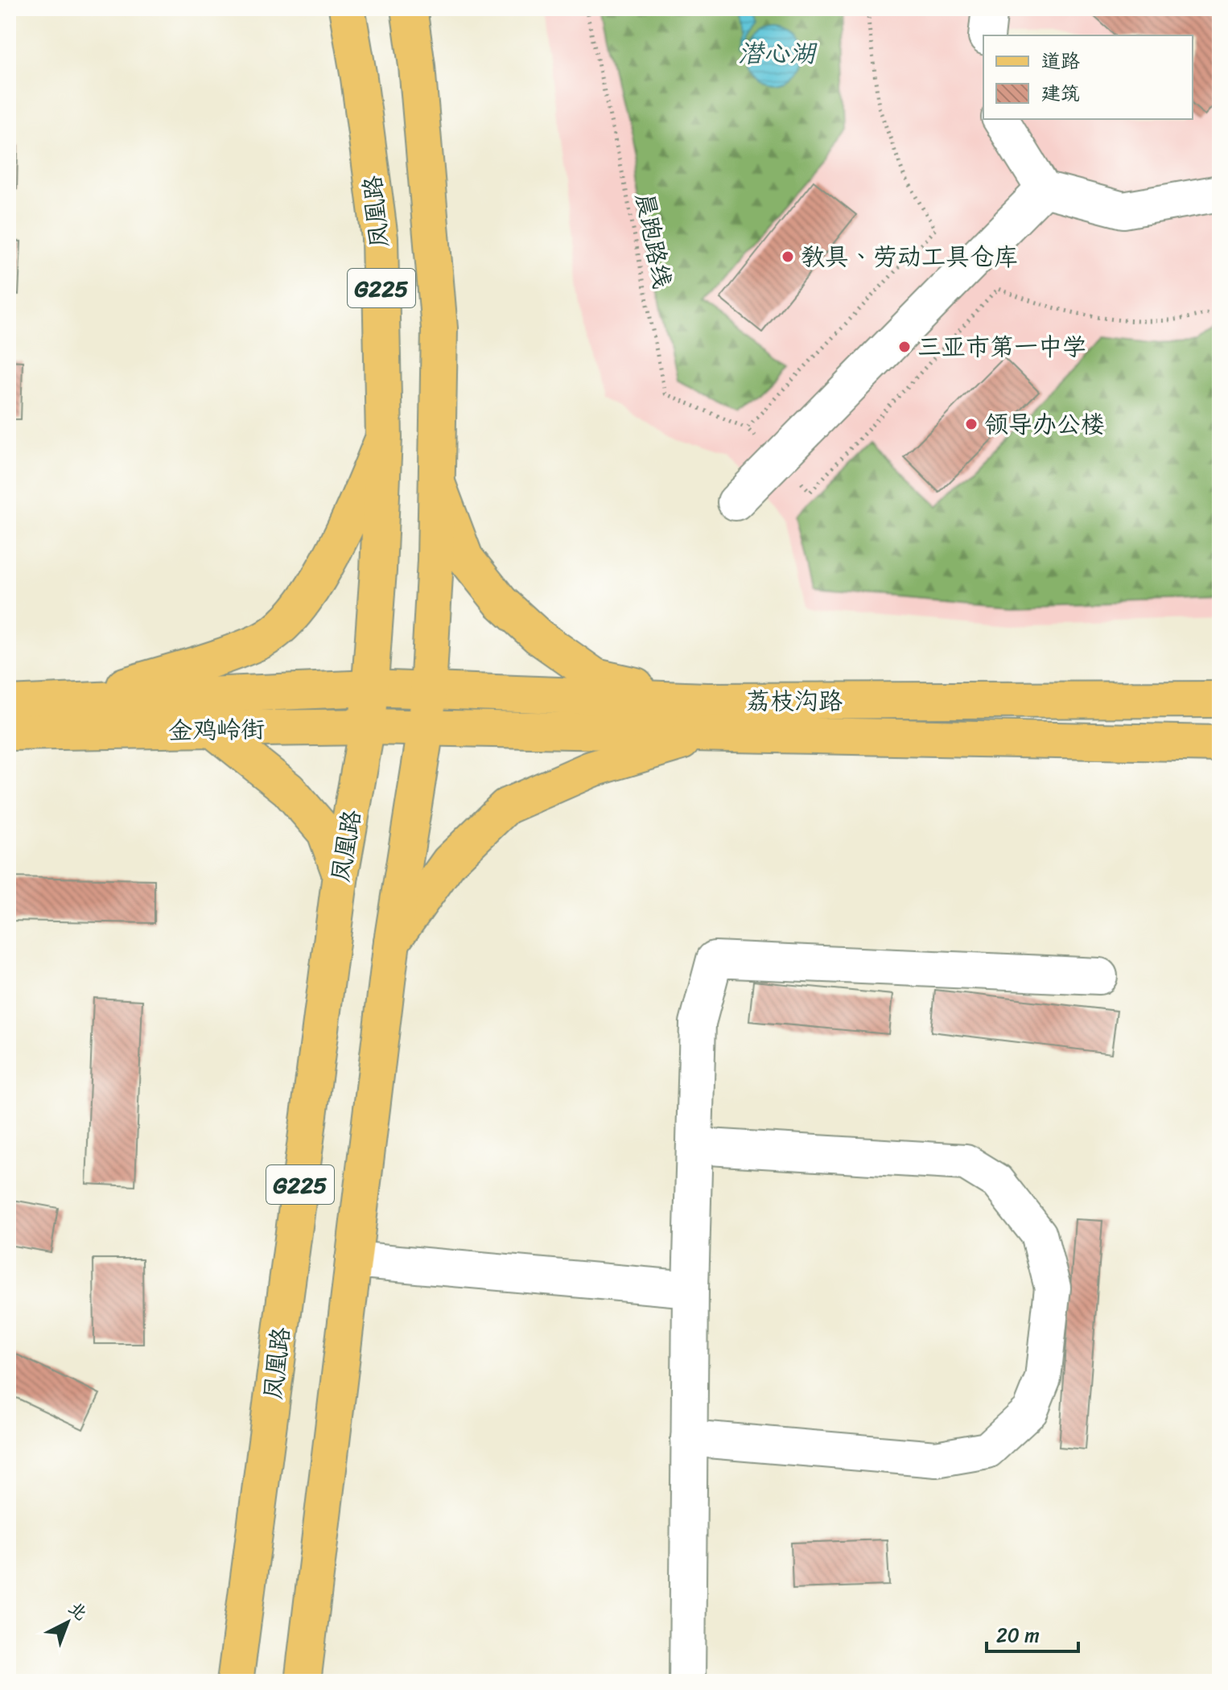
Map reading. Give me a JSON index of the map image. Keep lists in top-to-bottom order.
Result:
{
  "streets": {
    "main road": [
      "凤凰路",
      "G225",
      "荔枝沟路",
      "金鸡岭街"
    ],
    "path": ["晨跑路线"]
  },
  "crossings": [
    ["凤凰路", "荔枝沟路"],
    ["凤凰路", "金鸡岭街"],
    ["G225", "荔枝沟路"],
    ["G225", "金鸡岭街"],
    ["荔枝沟路", "金鸡岭街"]
  ],
  "water": ["潜心湖"],
  "places": ["教具、劳动工具仓库", "三亚市第一中学", "领导办公楼"],
  "legend": ["道路", "建筑"],
  "scale_bar": "20 m",
  "north": "top right"
}
